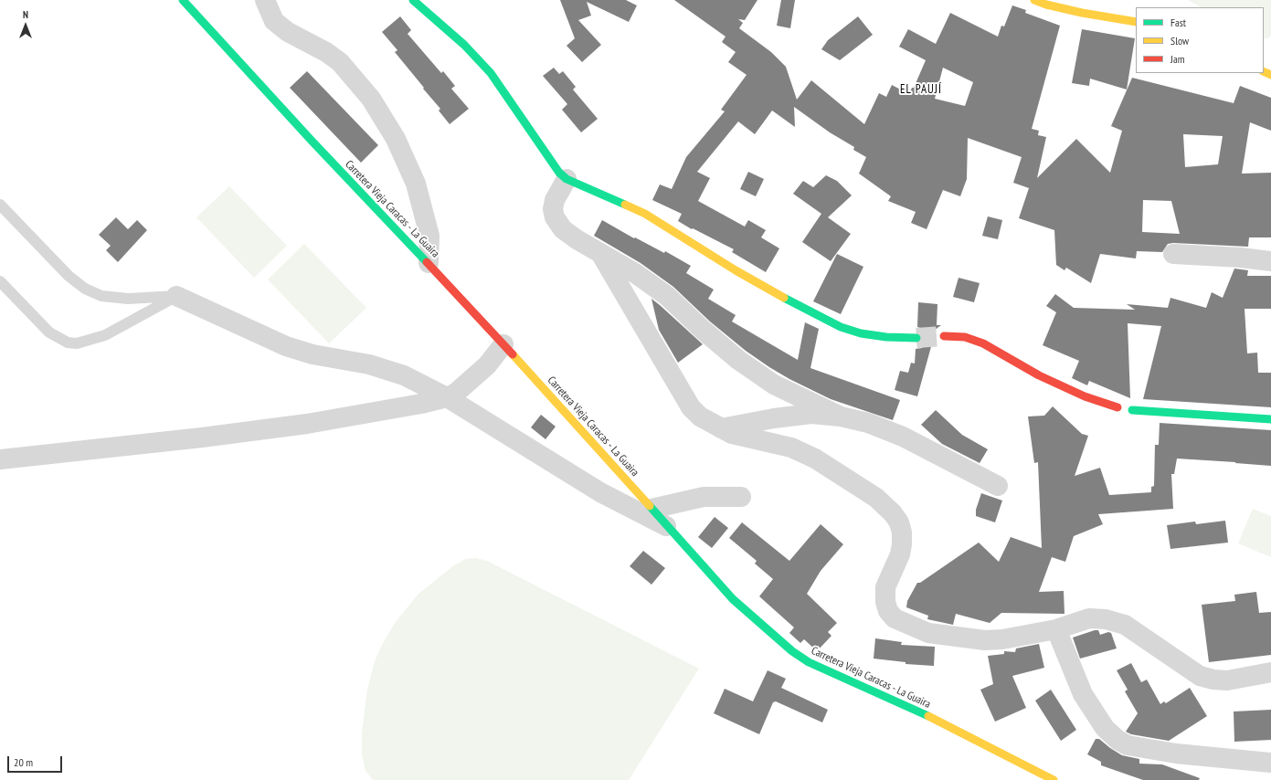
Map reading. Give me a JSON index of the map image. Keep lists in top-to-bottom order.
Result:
{
  "streets": {
    "street": ["Carretera Vieja Caracas - La Guaira"]
  },
  "districts": ["EL PAUJÍ"],
  "legend": ["Fast", "Slow", "Jam"],
  "scale_bar": "20 m",
  "north": "top"
}
